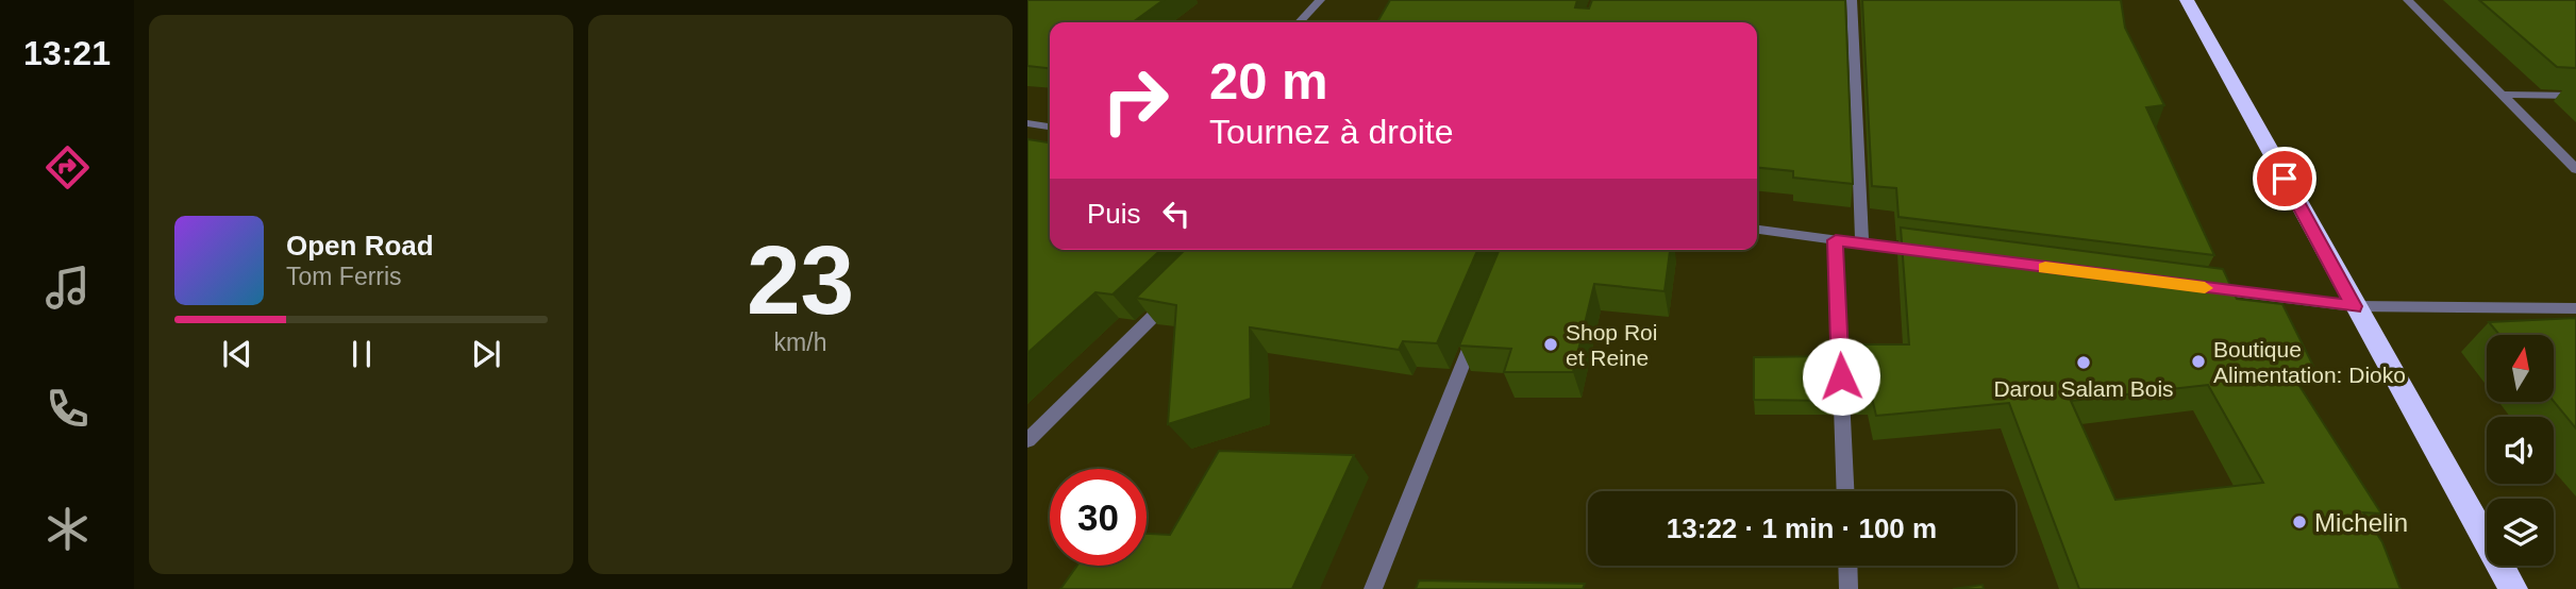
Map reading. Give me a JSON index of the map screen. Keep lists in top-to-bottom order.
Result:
{
  "places": [
    "Shop Roi et Reine",
    "Boutique Alimentation: Dioko",
    "Darou Salam Bois",
    "Michelin"
  ],
  "north": "top",
  "page": {
    "tabs": "13:21",
    "tile": ["23", "km/h"],
    "turn": ["20 m", "Tournez à droite"],
    "then": "Puis",
    "song": ["Open Road", "Tom Ferris"],
    "limit": "30",
    "trip": "13:22 · 1 min · 100 m"
  }
}
